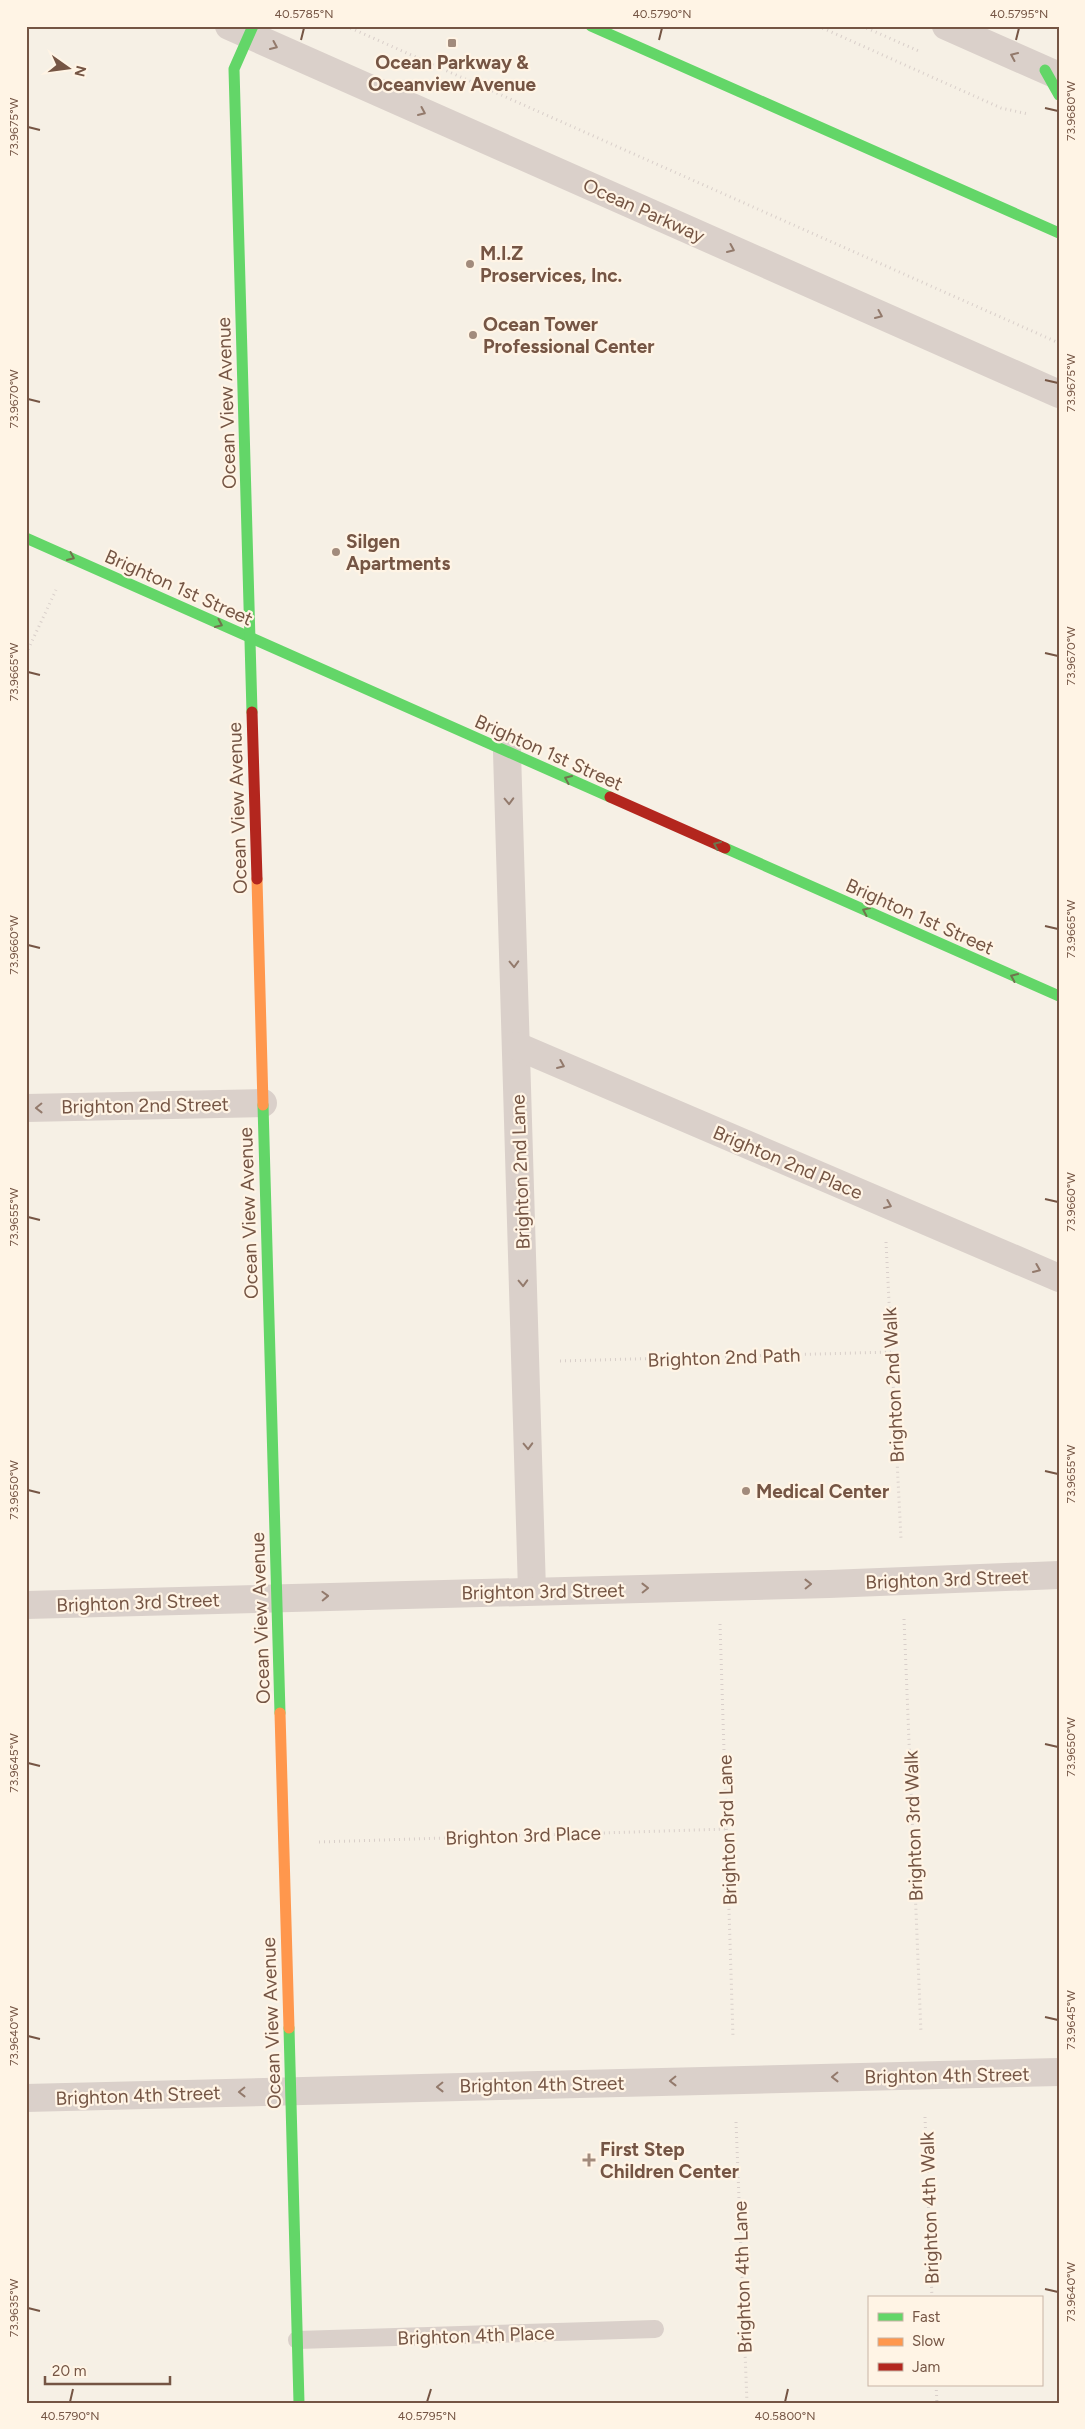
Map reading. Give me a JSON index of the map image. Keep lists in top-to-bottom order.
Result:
{
  "streets": {
    "street": [
      "Ocean Parkway",
      "Ocean View Avenue",
      "Brighton 1st Street",
      "Brighton 2nd Street",
      "Brighton 2nd Place",
      "Brighton 2nd Lane",
      "Brighton 3rd Street",
      "Brighton 4th Street"
    ],
    "lane": ["Brighton 4th Place"],
    "path": [
      "Brighton 2nd Path",
      "Brighton 2nd Walk",
      "Brighton 3rd Walk",
      "Brighton 3rd Lane",
      "Brighton 3rd Place",
      "Brighton 4th Walk",
      "Brighton 4th Lane"
    ]
  },
  "crossings": [
    ["Ocean Parkway", "Ocean View Avenue"],
    ["Ocean View Avenue", "Brighton 1st Street"],
    ["Ocean View Avenue", "Brighton 2nd Street"],
    ["Ocean View Avenue", "Brighton 3rd Street"],
    ["Ocean View Avenue", "Brighton 4th Street"],
    ["Ocean View Avenue", "Brighton 4th Place"],
    ["Brighton 1st Street", "Brighton 2nd Lane"],
    ["Brighton 2nd Place", "Brighton 2nd Lane"],
    ["Brighton 2nd Lane", "Brighton 3rd Street"],
    ["Brighton 2nd Path", "Brighton 2nd Walk"],
    ["Brighton 3rd Lane", "Brighton 3rd Place"]
  ],
  "one_way": [
    "Brighton 2nd Street",
    "Brighton 2nd Place",
    "Brighton 2nd Lane",
    "Brighton 3rd Street",
    "Brighton 4th Street"
  ],
  "places": {
    "transit": ["Ocean Parkway & Oceanview Avenue"],
    "other": [
      "M.I.Z Proservices, Inc.",
      "Ocean Tower Professional Center",
      "Silgen Apartments",
      "Medical Center"
    ],
    "health": ["First Step Children Center"]
  },
  "legend": ["Fast", "Slow", "Jam"],
  "scale_bar": "20 m",
  "north": "right",
  "coordinates": [
    "40.5785°N",
    "40.5790°N",
    "40.5795°N",
    "73.9680°W",
    "73.9675°W",
    "73.9670°W",
    "73.9665°W",
    "73.9660°W",
    "73.9655°W",
    "73.9650°W",
    "73.9645°W",
    "73.9640°W",
    "73.9635°W",
    "40.5800°N"
  ]
}
